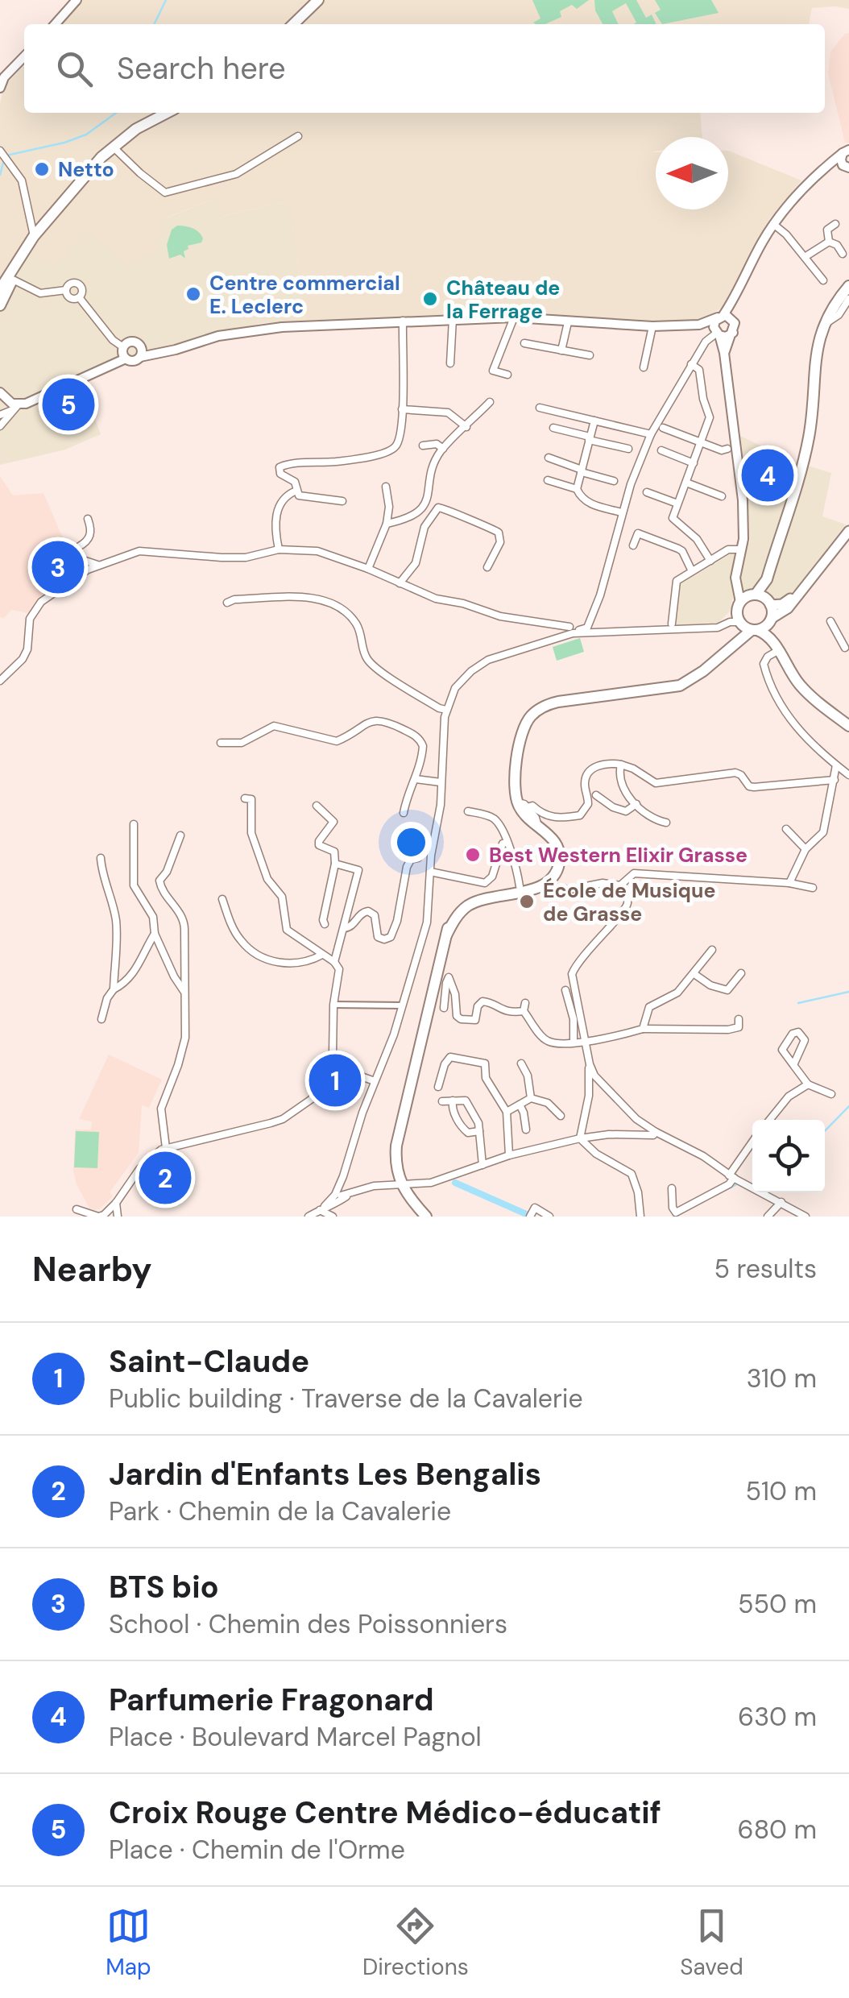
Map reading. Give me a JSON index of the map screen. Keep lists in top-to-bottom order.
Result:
{
  "places": [
    "Netto",
    "Centre commercial E. Leclerc",
    "Château de la Ferrage",
    "Best Western Elixir Grasse",
    "École de Musique de Grasse"
  ],
  "north": "left",
  "page": {
    "search": "Search here",
    "pins": [
      "5",
      "4",
      "3",
      "1",
      "2"
    ],
    "heading": ["Nearby", "5 results"],
    "list": [
      {
        "mark": "1",
        "name": "Saint-Claude",
        "note": "Public building · Traverse de la Cavalerie",
        "value": "310 m"
      },
      {
        "mark": "2",
        "name": "Jardin d'Enfants Les Bengalis",
        "note": "Park · Chemin de la Cavalerie",
        "value": "510 m"
      },
      {
        "mark": "3",
        "name": "BTS bio",
        "note": "School · Chemin des Poissonniers",
        "value": "550 m"
      },
      {
        "mark": "4",
        "name": "Parfumerie Fragonard",
        "note": "Place · Boulevard Marcel Pagnol",
        "value": "630 m"
      },
      {
        "mark": "5",
        "name": "Croix Rouge Centre Médico-éducatif",
        "note": "Place · Chemin de l'Orme",
        "value": "680 m"
      }
    ],
    "nav": ["Map", "Directions", "Saved"]
  }
}
